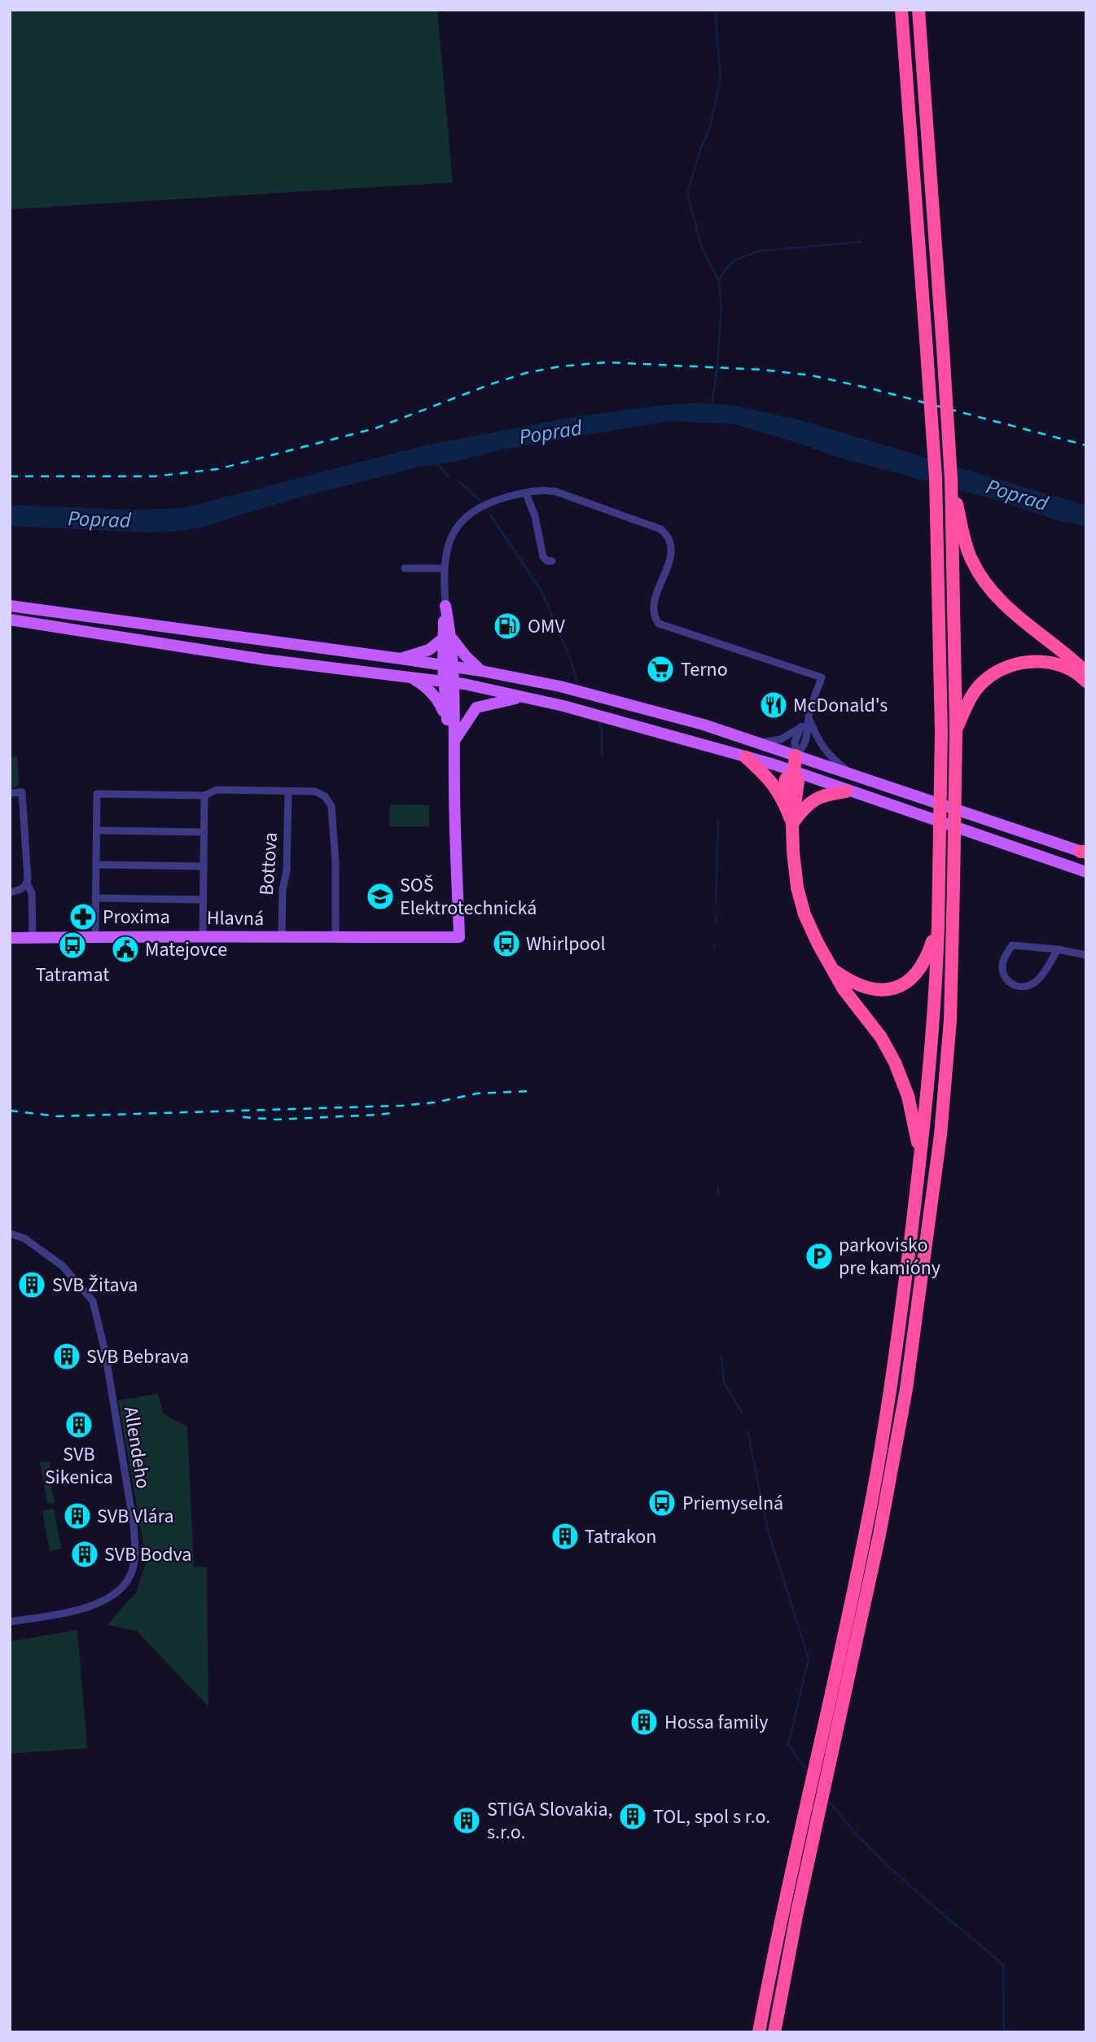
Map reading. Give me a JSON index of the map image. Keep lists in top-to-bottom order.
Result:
{
  "streets": {
    "main road": ["Hlavná"],
    "street": ["Bottova", "Allendeho"]
  },
  "crossings": [
    ["Bottova", "Hlavná"]
  ],
  "water": ["Poprad"],
  "places": {
    "fuel station": ["OMV"],
    "supermarket": ["Terno"],
    "restaurant": ["McDonald's"],
    "school or university": ["SOŠ Elektrotechnická"],
    "pharmacy": ["Proxima"],
    "bus stop": ["Whirlpool", "Tatramat", "Priemyselná"],
    "public building": ["Matejovce"],
    "parking": ["parkovisko pre kamióny"],
    "building": [
      "SVB Žitava",
      "SVB Bebrava",
      "SVB Sikenica",
      "SVB Vlára",
      "Tatrakon",
      "SVB Bodva",
      "Hossa family",
      "TOL, spol s r.o.",
      "STIGA Slovakia, s.r.o."
    ]
  }
}
